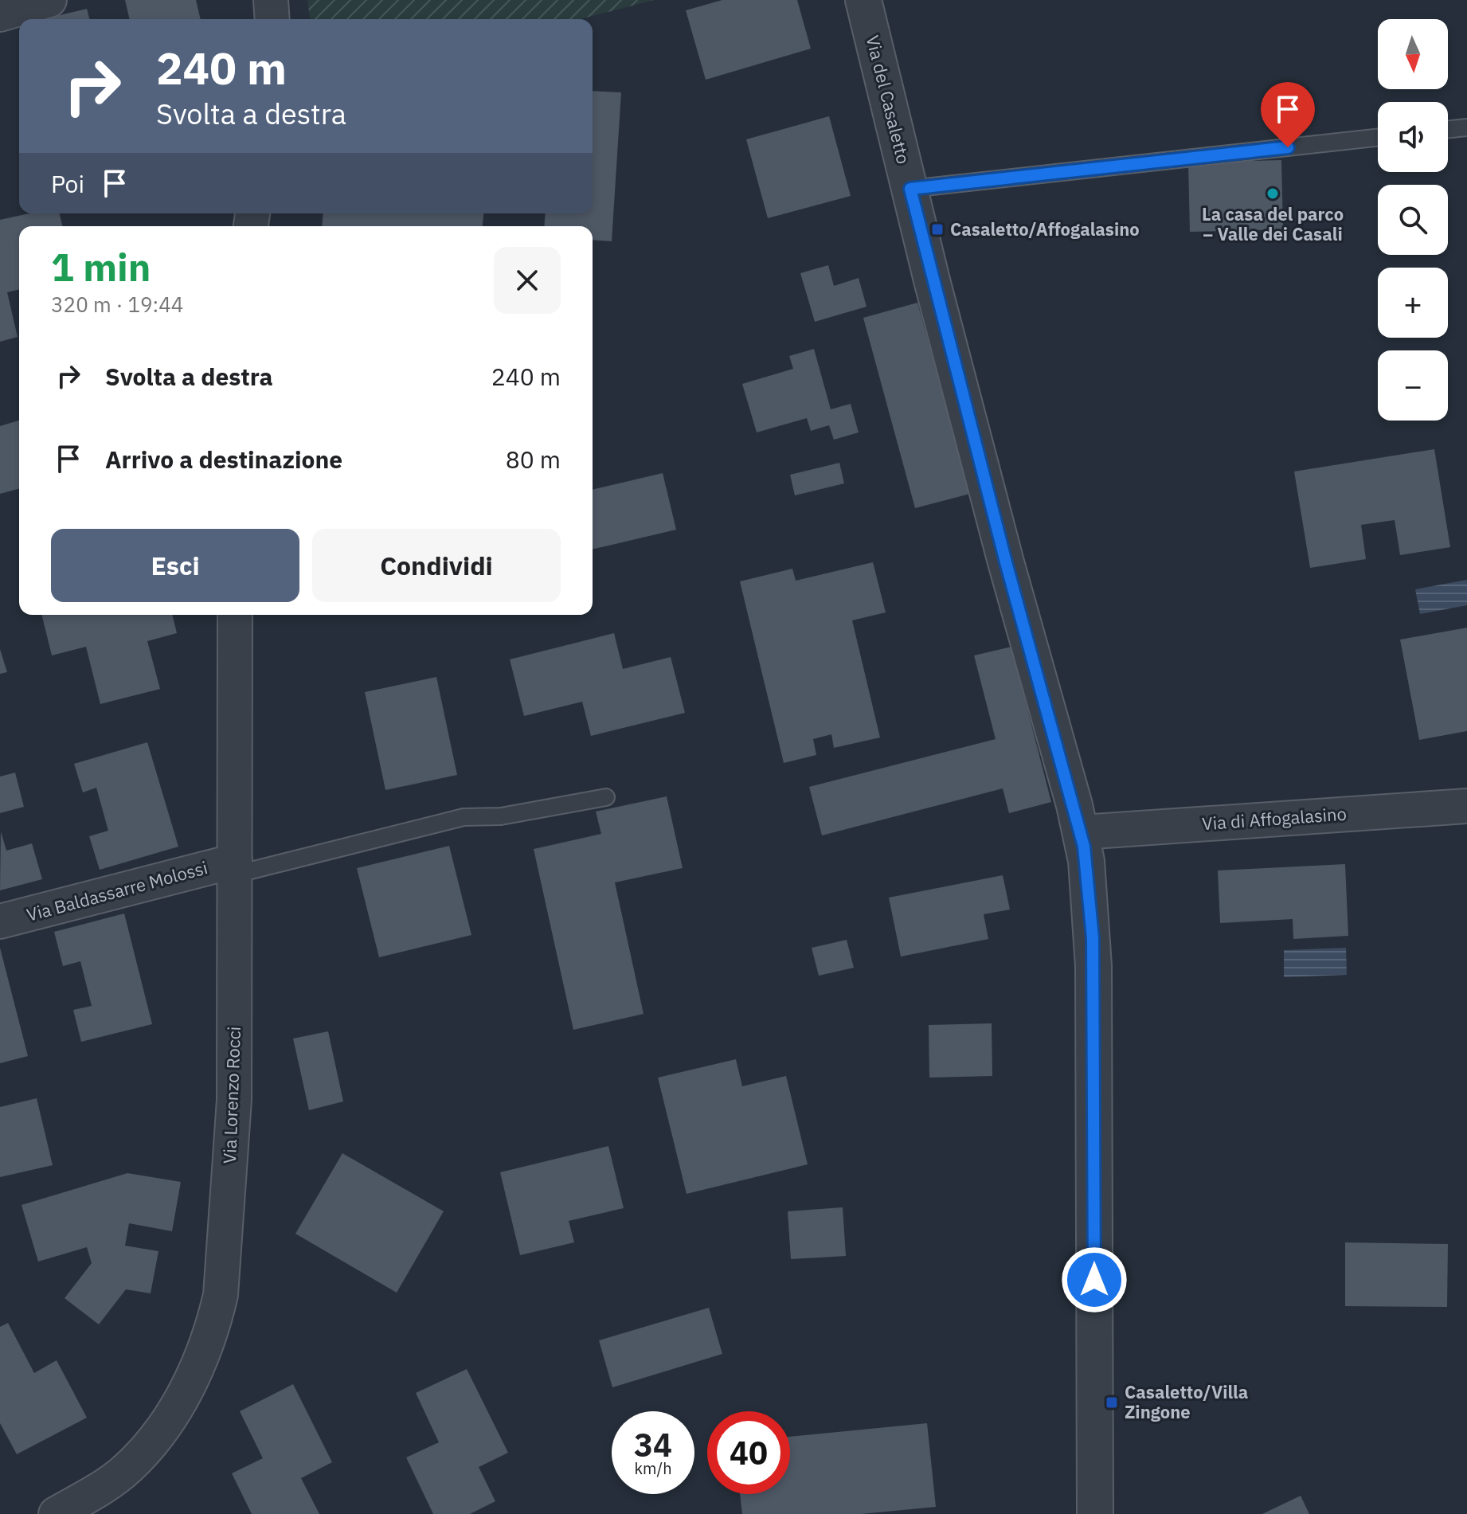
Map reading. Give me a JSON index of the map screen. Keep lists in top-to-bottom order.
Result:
{
  "streets": {
    "street": [
      "Via del Casaletto",
      "Via di Affogalasino",
      "Via Baldassarre Molossi",
      "Via Lorenzo Rocci"
    ]
  },
  "crossings": [
    ["Via del Casaletto", "Via di Affogalasino"],
    ["Via Baldassarre Molossi", "Via Lorenzo Rocci"]
  ],
  "places": {
    "other": ["La casa del parco – Valle dei Casali"],
    "transit": ["Casaletto/Affogalasino", "Casaletto/Villa Zingone"]
  },
  "north": "bottom",
  "page": {
    "map_buttons": ["+", "−"],
    "turn": ["240 m", "Svolta a destra"],
    "then": "Poi",
    "heading": ["1 min", "320 m · 19:44"],
    "list": [
      {
        "name": "Svolta a destra",
        "value": "240 m"
      },
      {
        "name": "Arrivo a destinazione",
        "value": "80 m"
      }
    ],
    "buttons": ["Esci", "Condividi"],
    "speed": "34 km/h",
    "limit": "40"
  }
}
